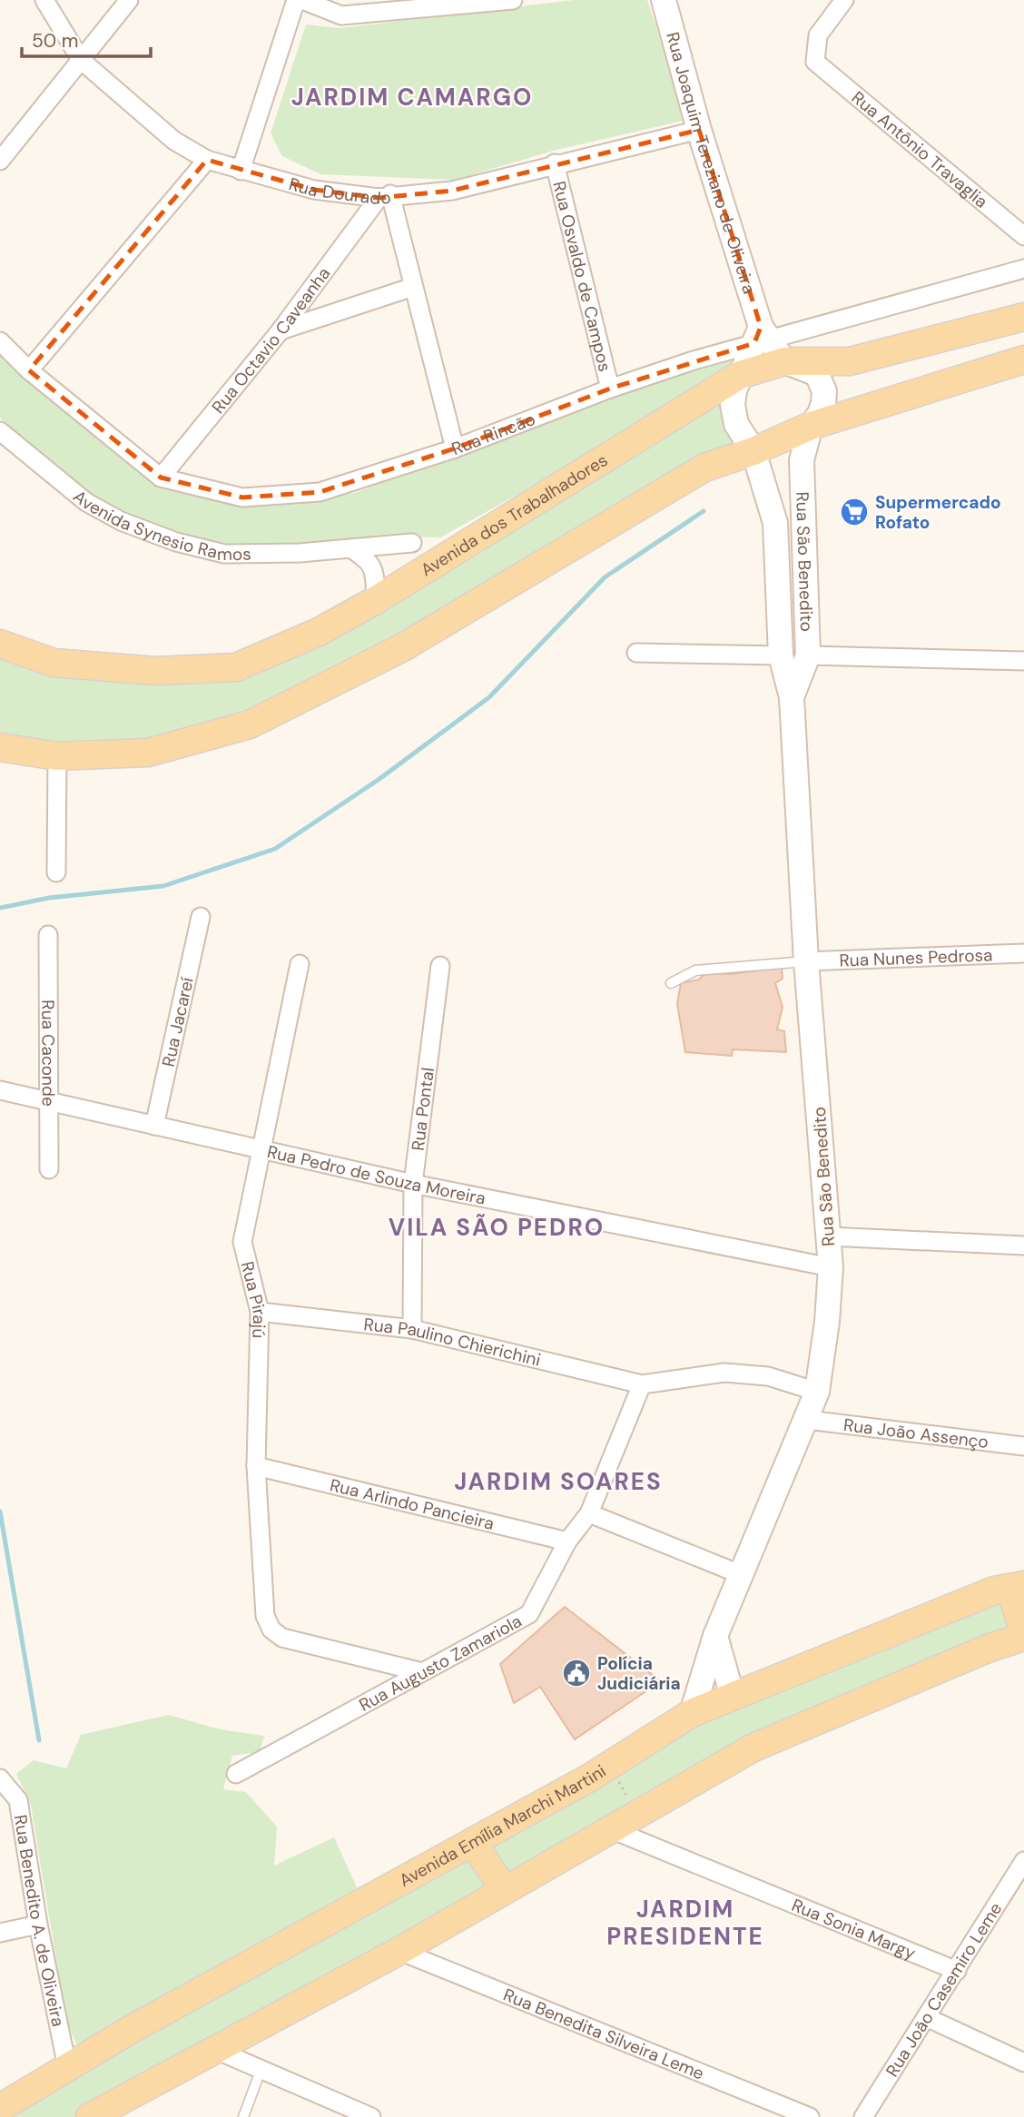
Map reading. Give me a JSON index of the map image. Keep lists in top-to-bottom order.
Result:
{
  "streets": {
    "main road": [
      "Rua Joaquim Tereziano de Oliveira",
      "Avenida dos Trabalhadores",
      "Rua São Benedito",
      "Avenida Emília Marchi Martini"
    ],
    "street": [
      "Rua Antônio Travaglia",
      "Rua Dourado",
      "Rua Osvaldo de Campos",
      "Rua Octavio Caveanha",
      "Rua Rincão",
      "Avenida Synesio Ramos",
      "Rua Nunes Pedrosa",
      "Rua Jacareí",
      "Rua Caconde",
      "Rua Pontal",
      "Rua Pedro de Souza Moreira",
      "Rua Pirajú",
      "Rua Paulino Chierichini",
      "Rua João Assenço",
      "Rua Arlindo Pancieira",
      "Rua Augusto Zamariola",
      "Rua Benedito A. de Oliveira",
      "Rua Sonia Margy",
      "Rua João Casemiro Leme",
      "Rua Benedita Silveira Leme"
    ]
  },
  "crossings": [
    ["Rua Joaquim Tereziano de Oliveira", "Rua Dourado"],
    ["Rua Joaquim Tereziano de Oliveira", "Rua Rincão"],
    ["Rua Joaquim Tereziano de Oliveira", "Avenida dos Trabalhadores"],
    ["Rua Joaquim Tereziano de Oliveira", "Rua São Benedito"],
    ["Rua Dourado", "Rua Osvaldo de Campos"],
    ["Rua Dourado", "Rua Octavio Caveanha"],
    ["Rua Osvaldo de Campos", "Rua Rincão"],
    ["Rua Octavio Caveanha", "Rua Rincão"],
    ["Avenida dos Trabalhadores", "Rua São Benedito"],
    ["Rua São Benedito", "Rua Nunes Pedrosa"],
    ["Rua São Benedito", "Rua Pedro de Souza Moreira"],
    ["Rua São Benedito", "Rua João Assenço"],
    ["Rua São Benedito", "Avenida Emília Marchi Martini"],
    ["Rua Jacareí", "Rua Pedro de Souza Moreira"],
    ["Rua Caconde", "Rua Pedro de Souza Moreira"],
    ["Rua Pontal", "Rua Pedro de Souza Moreira"],
    ["Rua Pontal", "Rua Paulino Chierichini"],
    ["Rua Pedro de Souza Moreira", "Rua Pirajú"],
    ["Rua Pirajú", "Rua Paulino Chierichini"],
    ["Rua Pirajú", "Rua Arlindo Pancieira"],
    ["Rua Pirajú", "Rua Augusto Zamariola"],
    ["Rua Paulino Chierichini", "Rua Augusto Zamariola"],
    ["Rua Arlindo Pancieira", "Rua Augusto Zamariola"],
    ["Avenida Emília Marchi Martini", "Rua Benedito A. de Oliveira"],
    ["Rua Sonia Margy", "Rua João Casemiro Leme"]
  ],
  "districts": [
    "JARDIM CAMARGO",
    "VILA SÃO PEDRO",
    "JARDIM SOARES",
    "JARDIM PRESIDENTE"
  ],
  "places": {
    "supermarket": ["Supermercado Rofato"],
    "public building": ["Polícia Judiciária"]
  },
  "scale_bar": "50 m"
}
